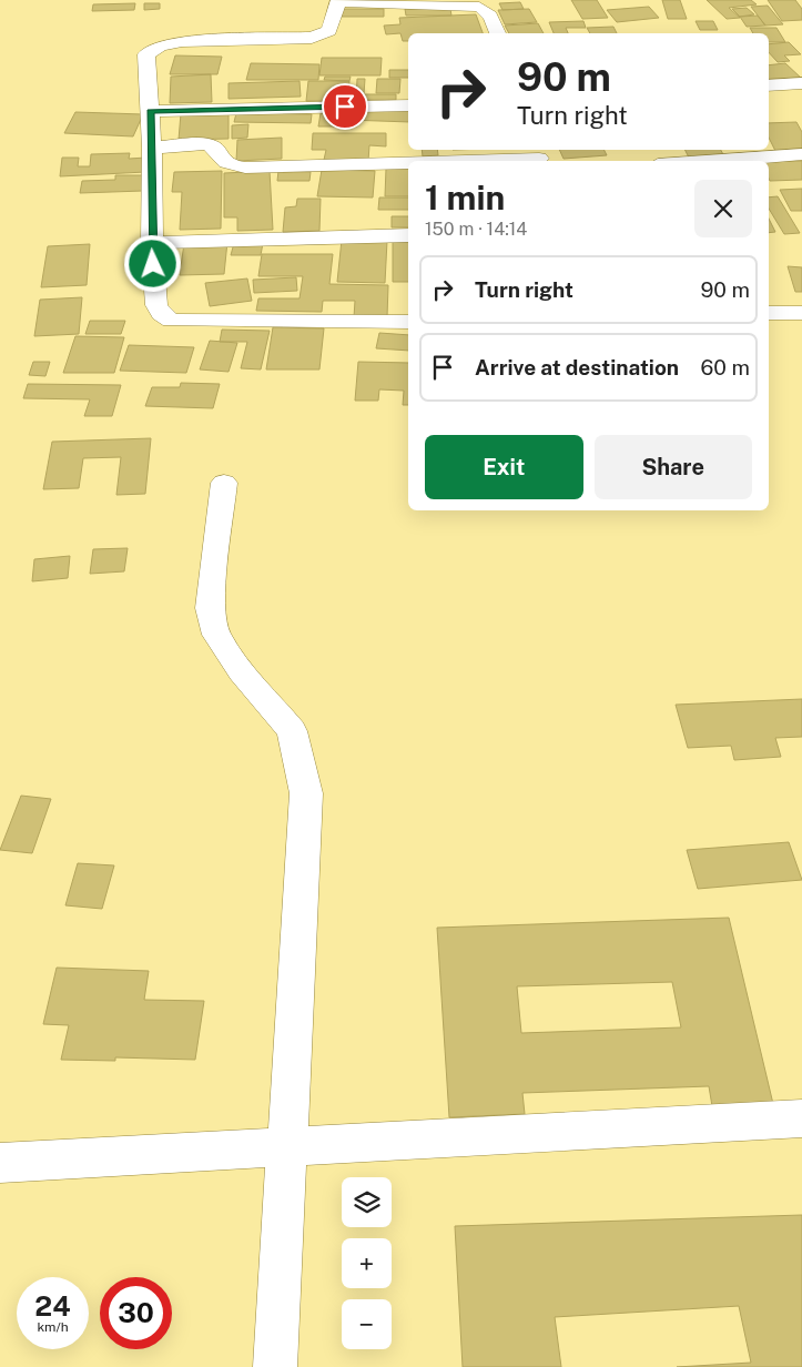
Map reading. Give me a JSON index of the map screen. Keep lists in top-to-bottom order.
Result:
{
  "page": {
    "turn": ["90 m", "Turn right"],
    "heading": ["1 min", "150 m · 14:14"],
    "list": [
      {
        "name": "Turn right",
        "value": "90 m"
      },
      {
        "name": "Arrive at destination",
        "value": "60 m"
      }
    ],
    "buttons": ["Exit", "Share"],
    "map_buttons": ["+", "−"],
    "speed": "24 km/h",
    "limit": "30"
  }
}
